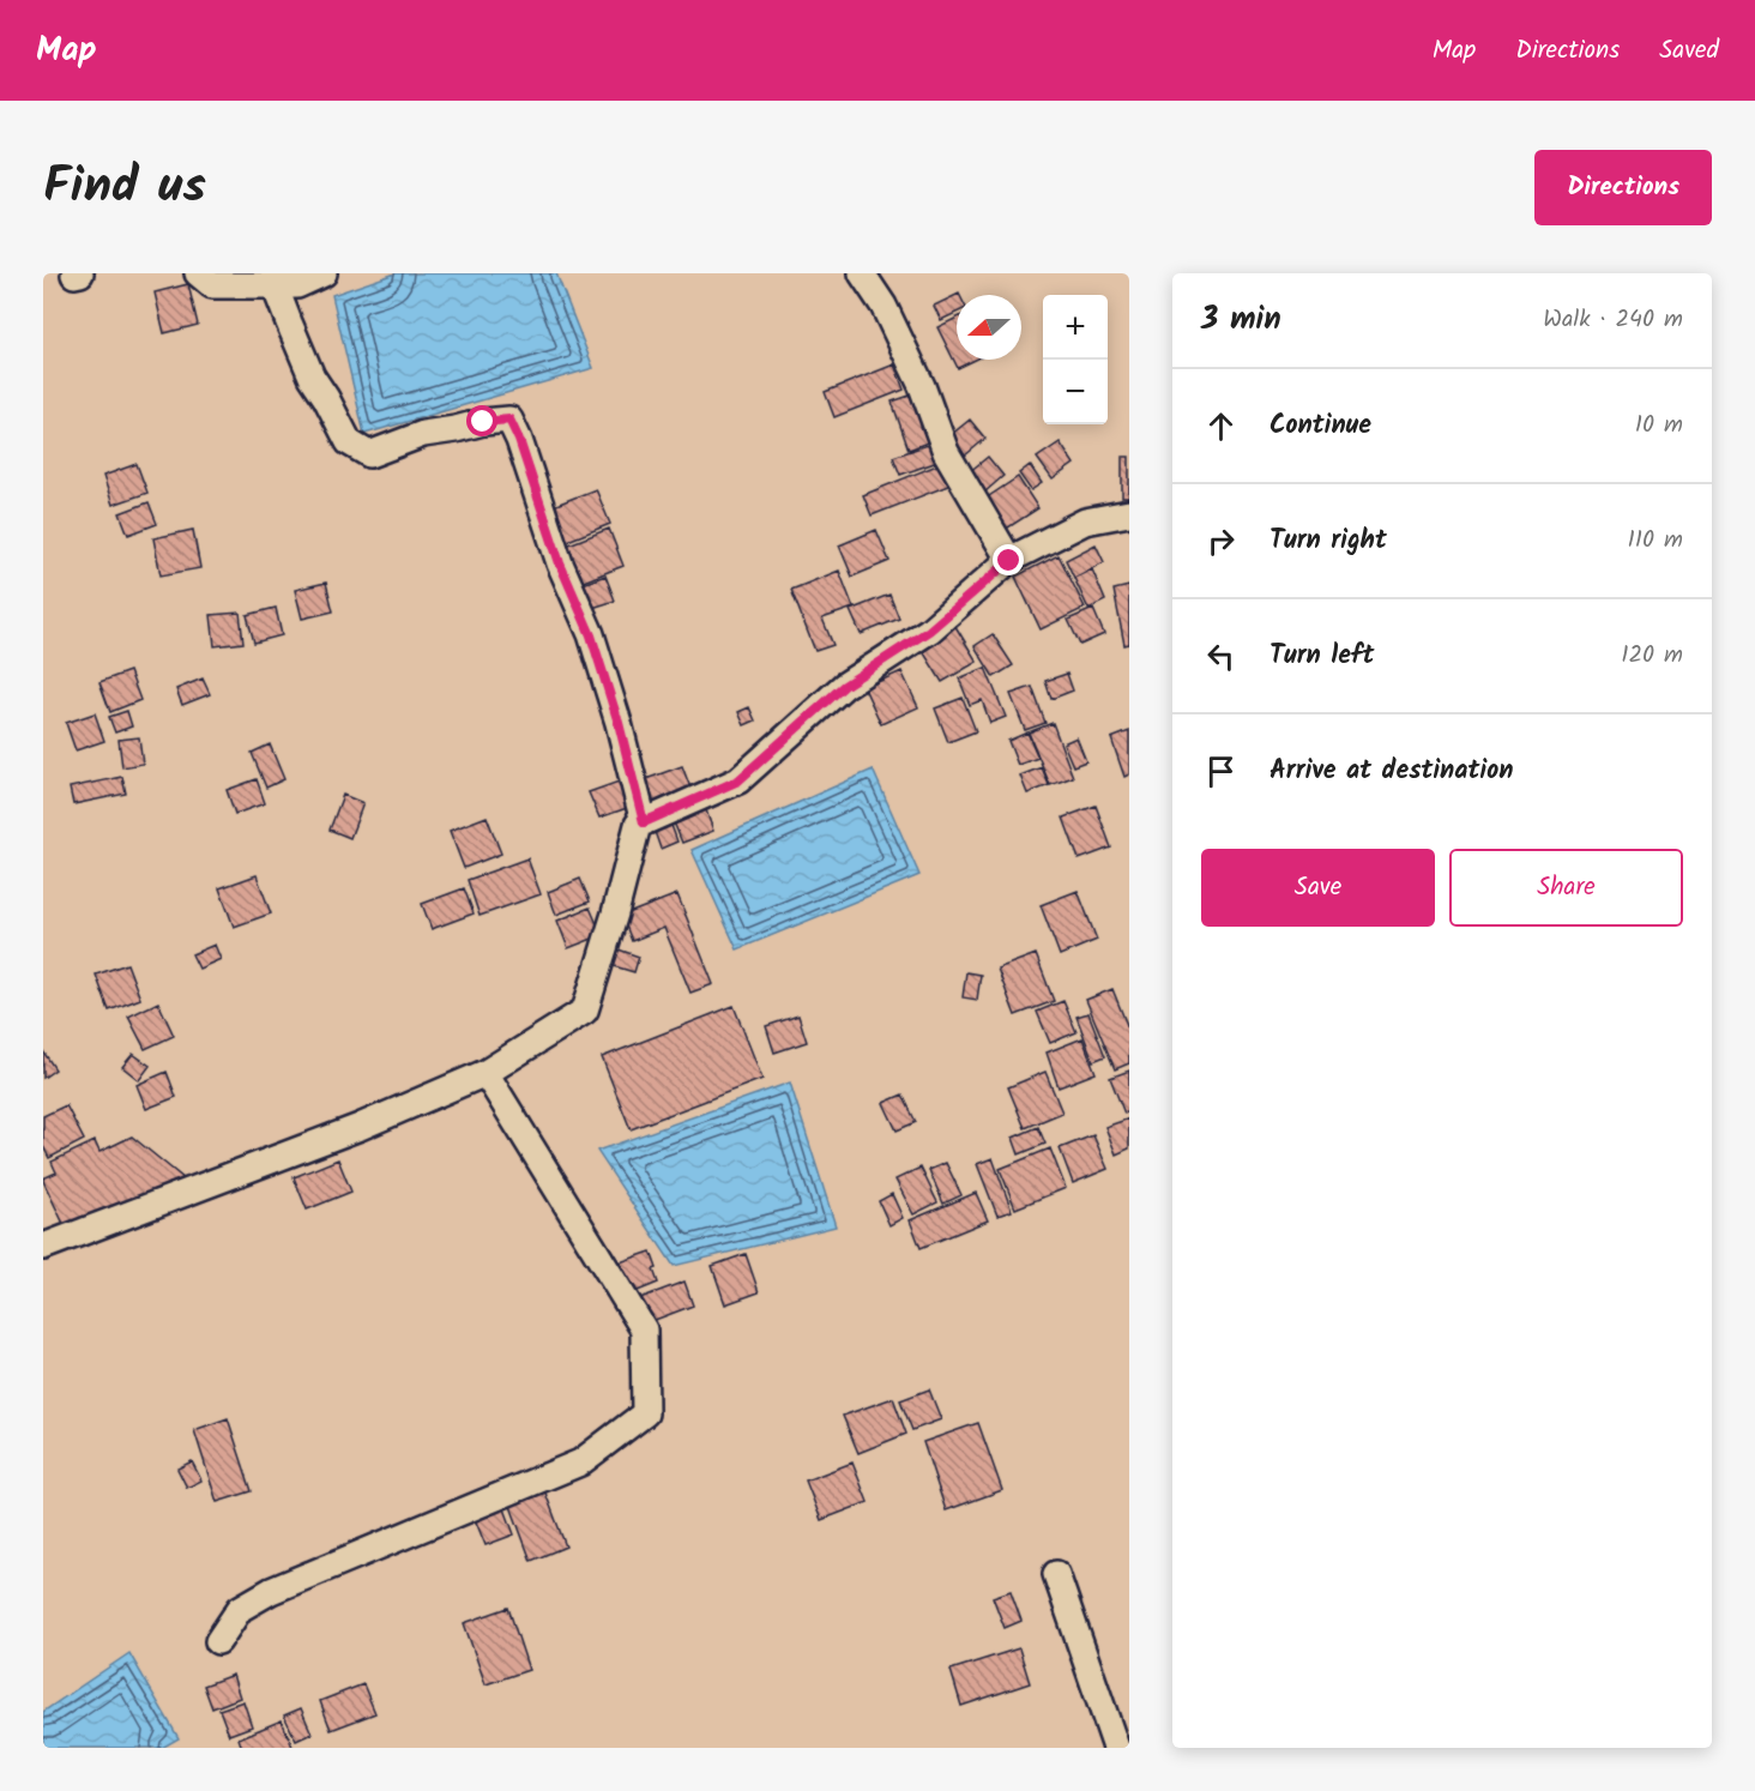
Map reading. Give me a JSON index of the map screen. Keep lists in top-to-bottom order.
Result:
{
  "north": "left",
  "page": {
    "header": "Map",
    "nav": ["Map", "Directions", "Saved"],
    "title": "Find us",
    "buttons": [
      "Directions",
      ["Save", "Share"]
    ],
    "heading": ["3 min", "Walk · 240 m"],
    "map_buttons": ["+", "−"],
    "list": [
      ["Continue", "10 m"],
      ["Turn right", "110 m"],
      ["Turn left", "120 m"],
      "Arrive at destination"
    ]
  }
}
